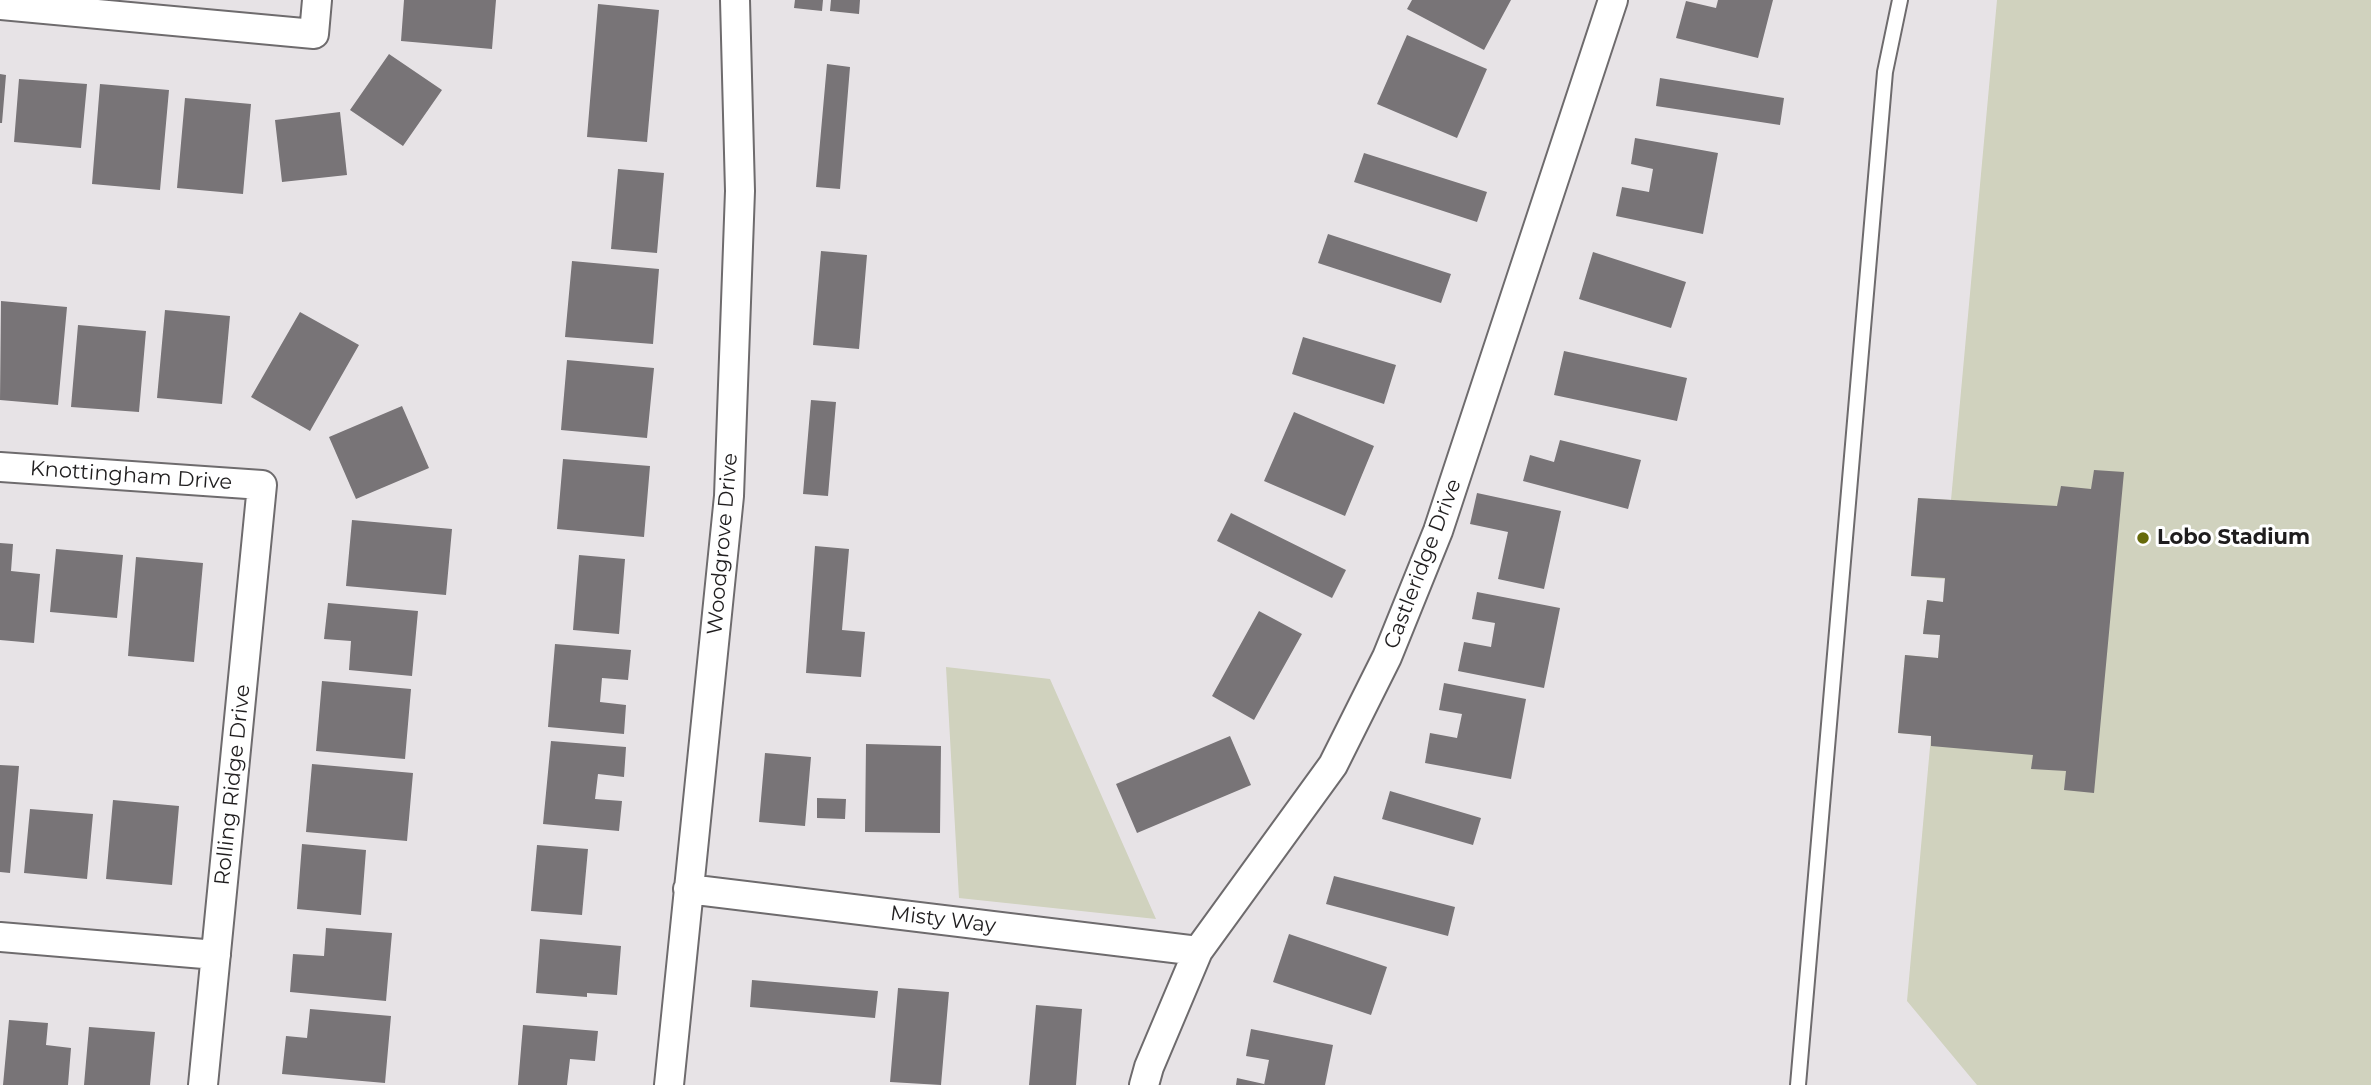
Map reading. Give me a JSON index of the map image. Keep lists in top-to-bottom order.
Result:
{
  "streets": {
    "street": [
      "Knottingham Drive",
      "Woodgrove Drive",
      "Castleridge Drive",
      "Rolling Ridge Drive",
      "Misty Way"
    ]
  },
  "crossings": [
    ["Knottingham Drive", "Rolling Ridge Drive"],
    ["Woodgrove Drive", "Misty Way"],
    ["Castleridge Drive", "Misty Way"]
  ],
  "places": ["Lobo Stadium"]
}
